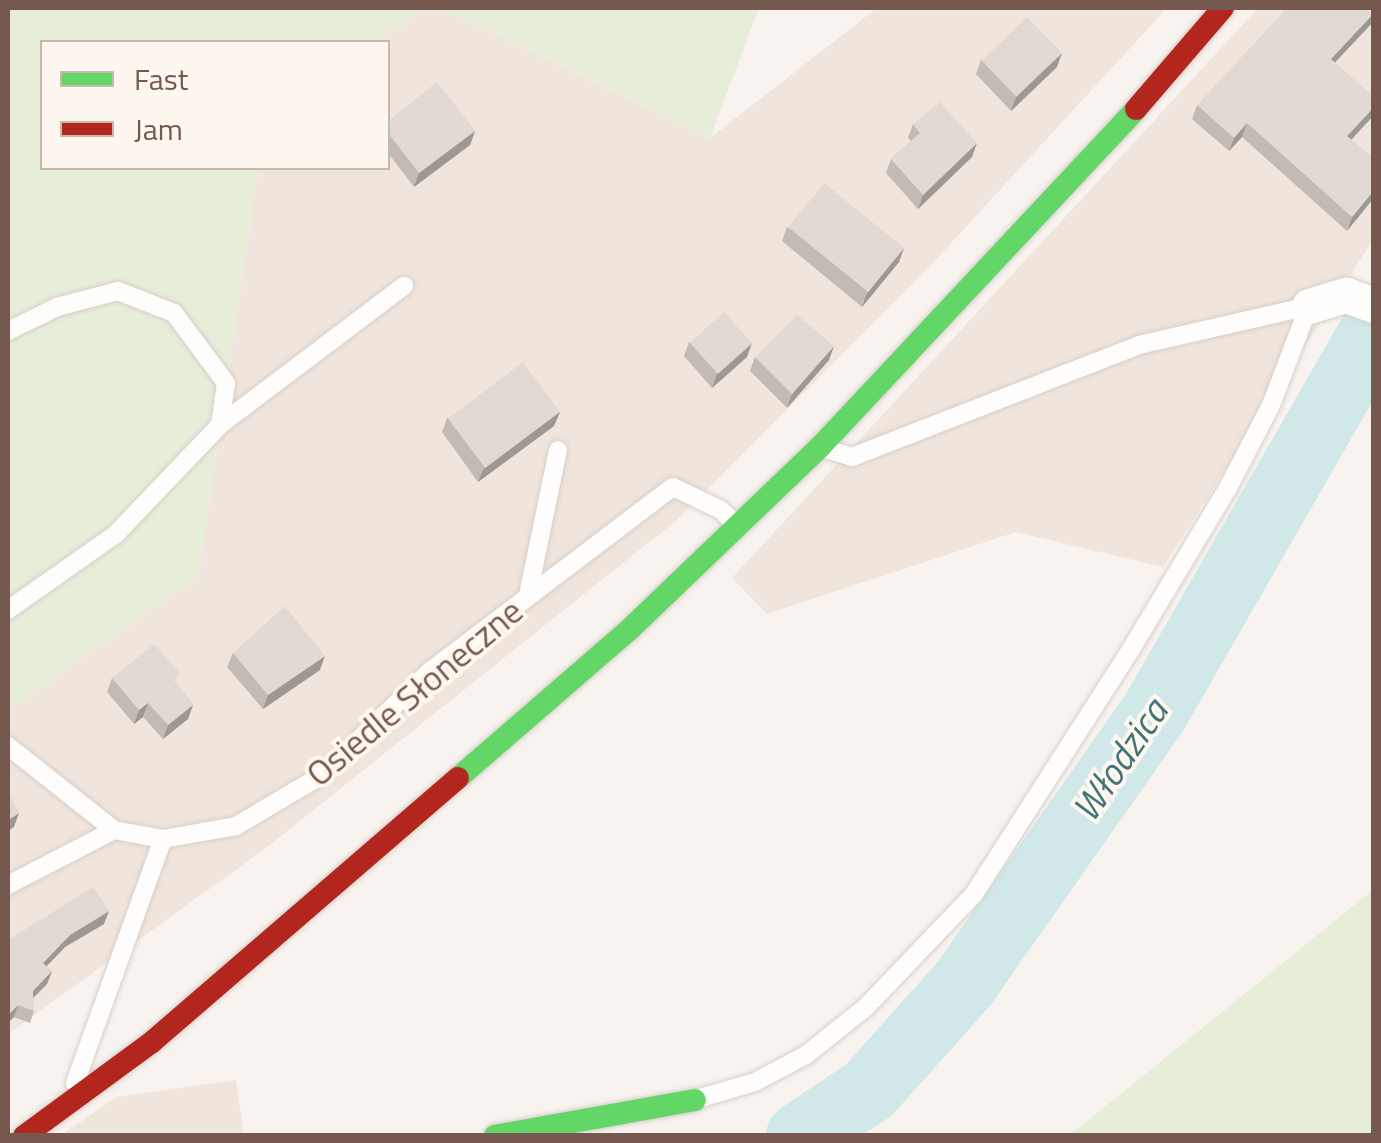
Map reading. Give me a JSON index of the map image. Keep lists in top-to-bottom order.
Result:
{
  "streets": {
    "lane": ["Osiedle Słoneczne"]
  },
  "water": ["Włodzica"],
  "legend": ["Fast", "Jam"]
}
